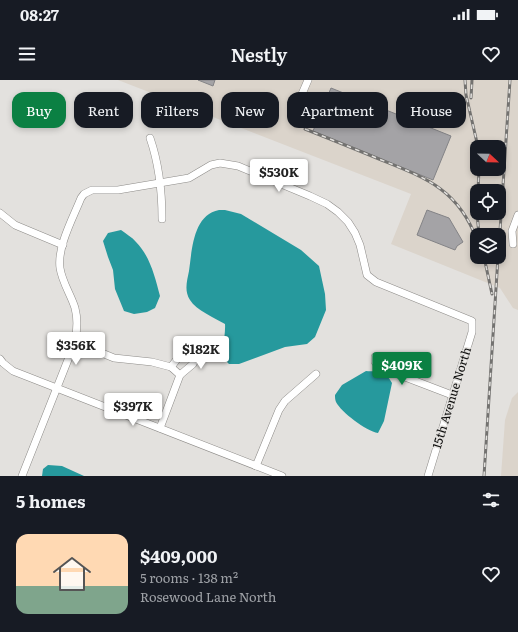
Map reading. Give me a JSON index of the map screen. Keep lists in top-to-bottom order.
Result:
{
  "streets": {
    "street": ["15th Avenue North"]
  },
  "north": "right",
  "page": {
    "status": "08:27",
    "header": "Nestly",
    "chip": [
      "Buy",
      "Rent",
      "Filters",
      "New",
      "Apartment",
      "House"
    ],
    "price": [
      "$530K",
      "$356K",
      "$182K",
      "$409K",
      "$397K"
    ],
    "heading": "5 homes",
    "list": [
      {
        "name": "$409,000",
        "note": "5 rooms · 138 m² · Rosewood Lane North"
      }
    ]
  }
}
